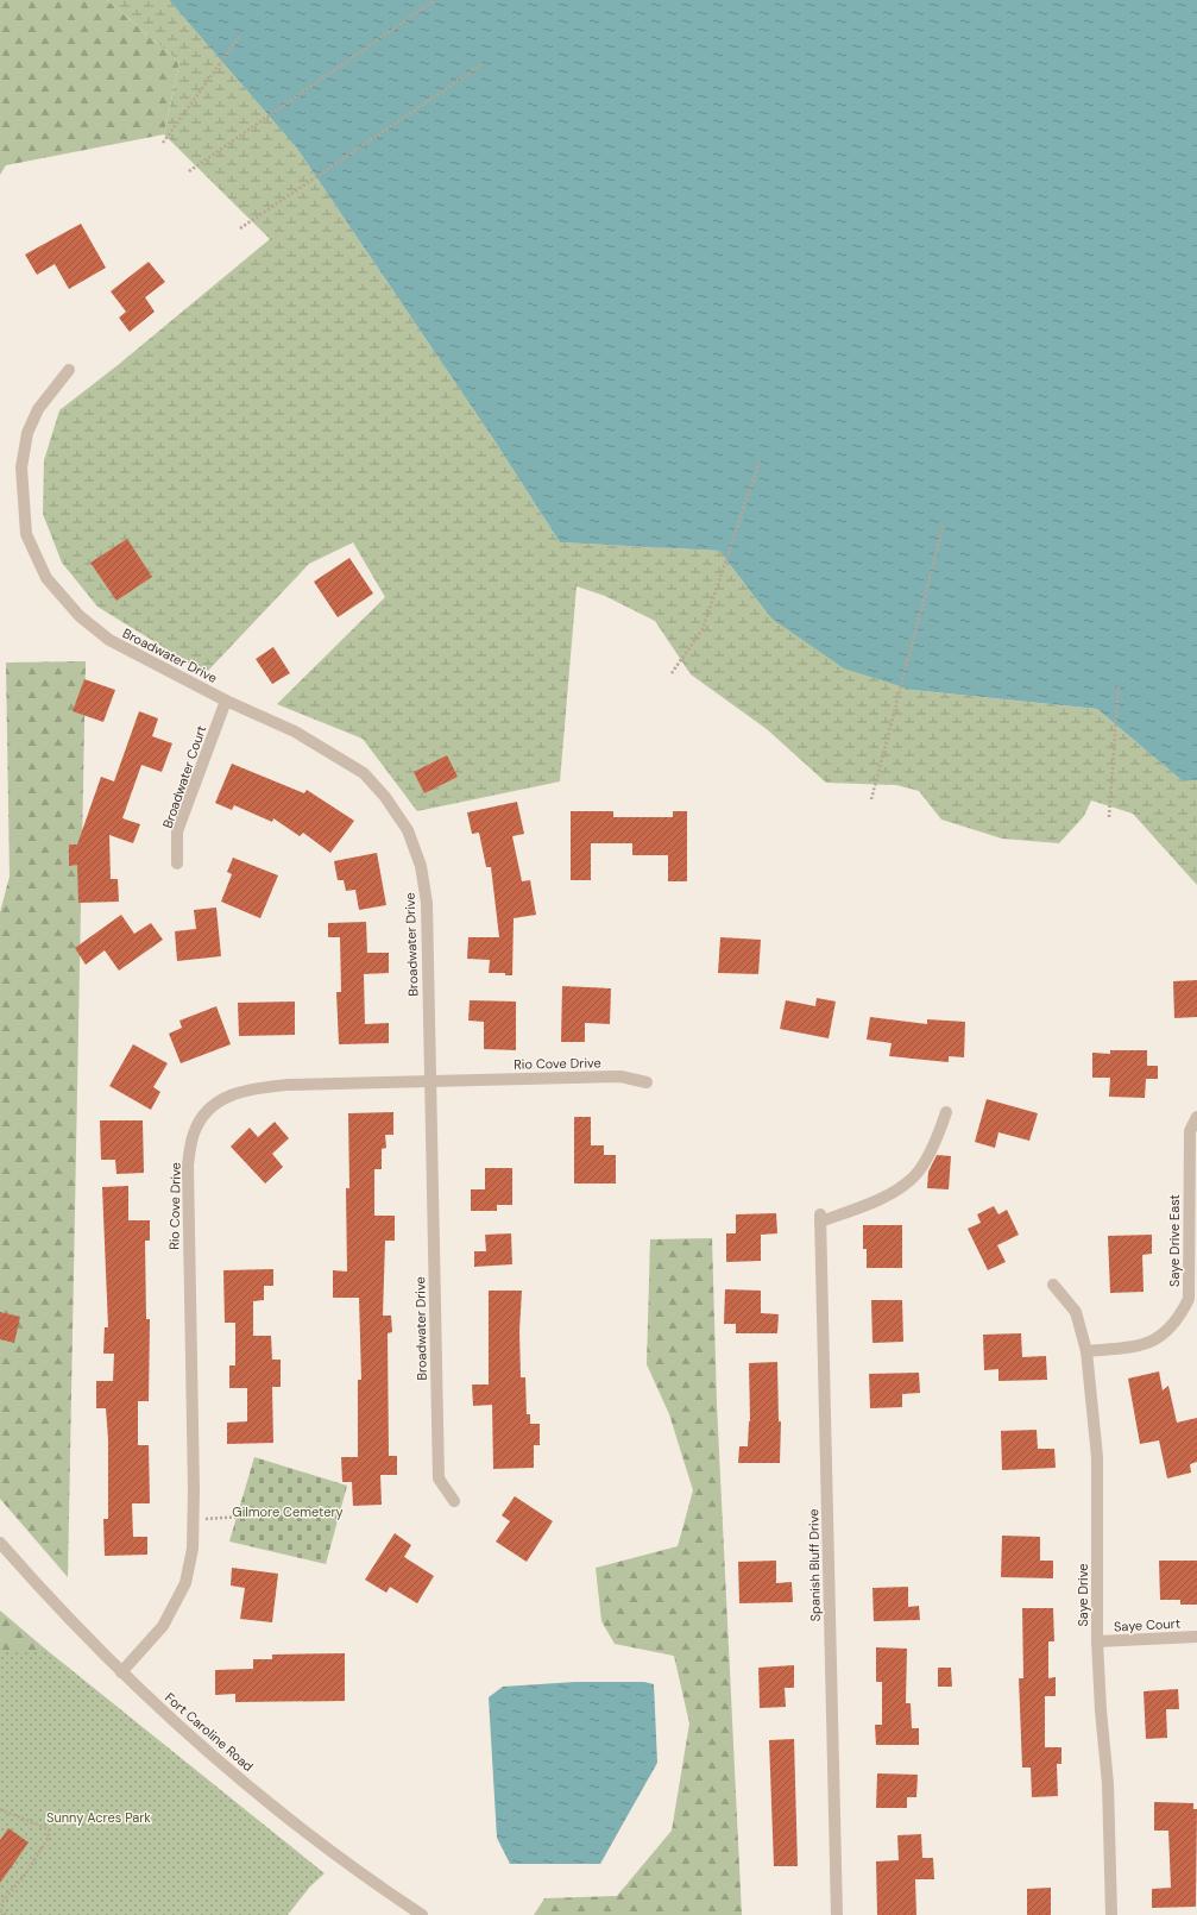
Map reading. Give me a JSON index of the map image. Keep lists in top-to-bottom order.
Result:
{
  "streets": {
    "street": [
      "Broadwater Drive",
      "Broadwater Court",
      "Rio Cove Drive",
      "Saye Drive East",
      "Spanish Bluff Drive",
      "Saye Drive",
      "Saye Court",
      "Fort Caroline Road"
    ]
  },
  "crossings": [
    ["Broadwater Drive", "Broadwater Court"],
    ["Broadwater Drive", "Rio Cove Drive"],
    ["Rio Cove Drive", "Fort Caroline Road"],
    ["Saye Drive East", "Saye Drive"],
    ["Saye Drive", "Saye Court"]
  ],
  "parks": ["Gilmore Cemetery", "Sunny Acres Park"]
}
